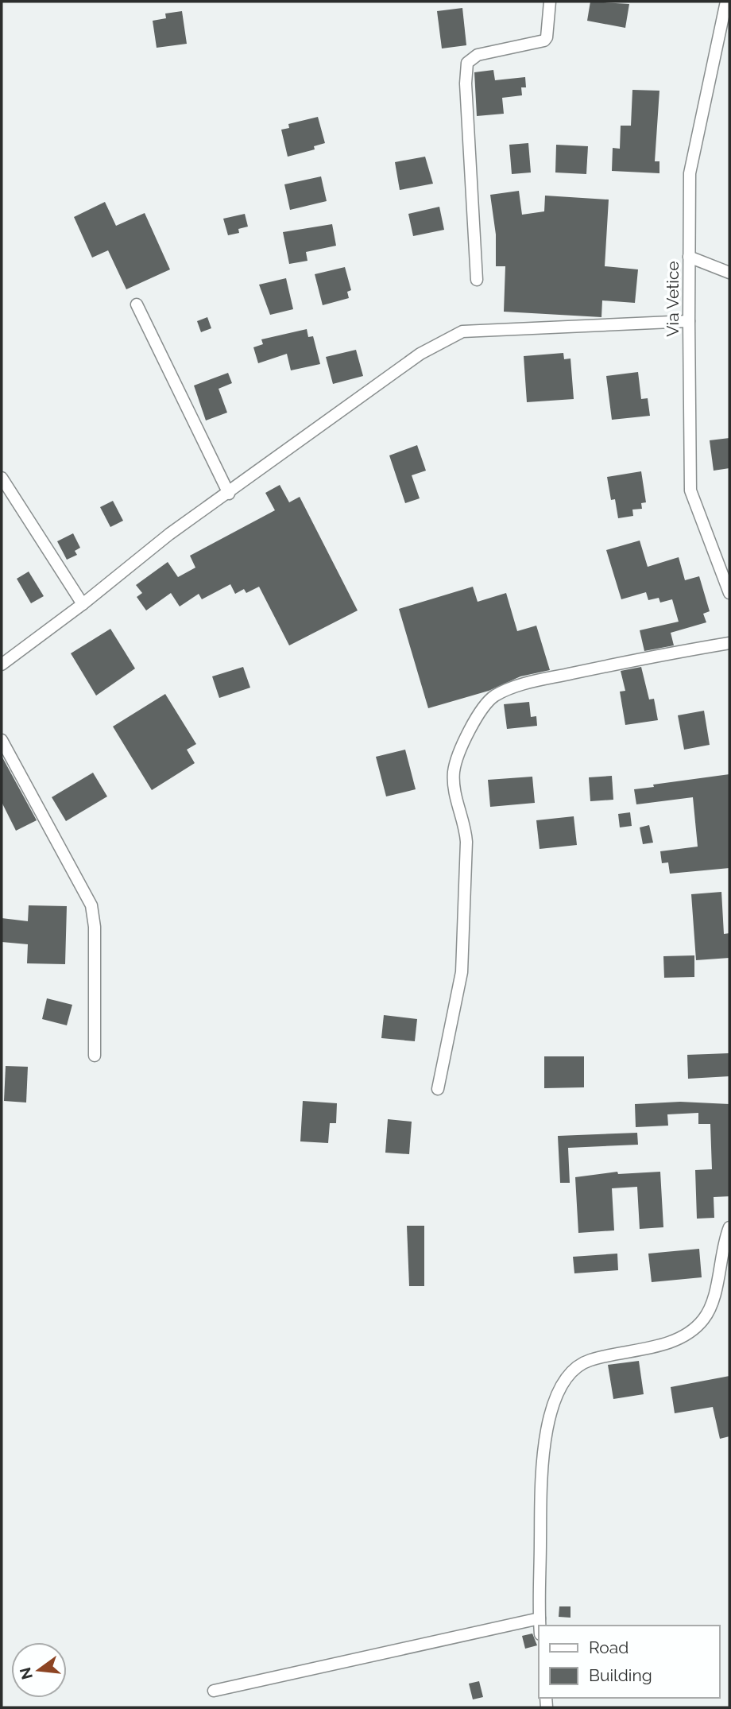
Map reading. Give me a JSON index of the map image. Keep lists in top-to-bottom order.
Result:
{
  "streets": {
    "street": ["Via Vetice"]
  },
  "legend": ["Road", "Building"],
  "north": "left"
}
